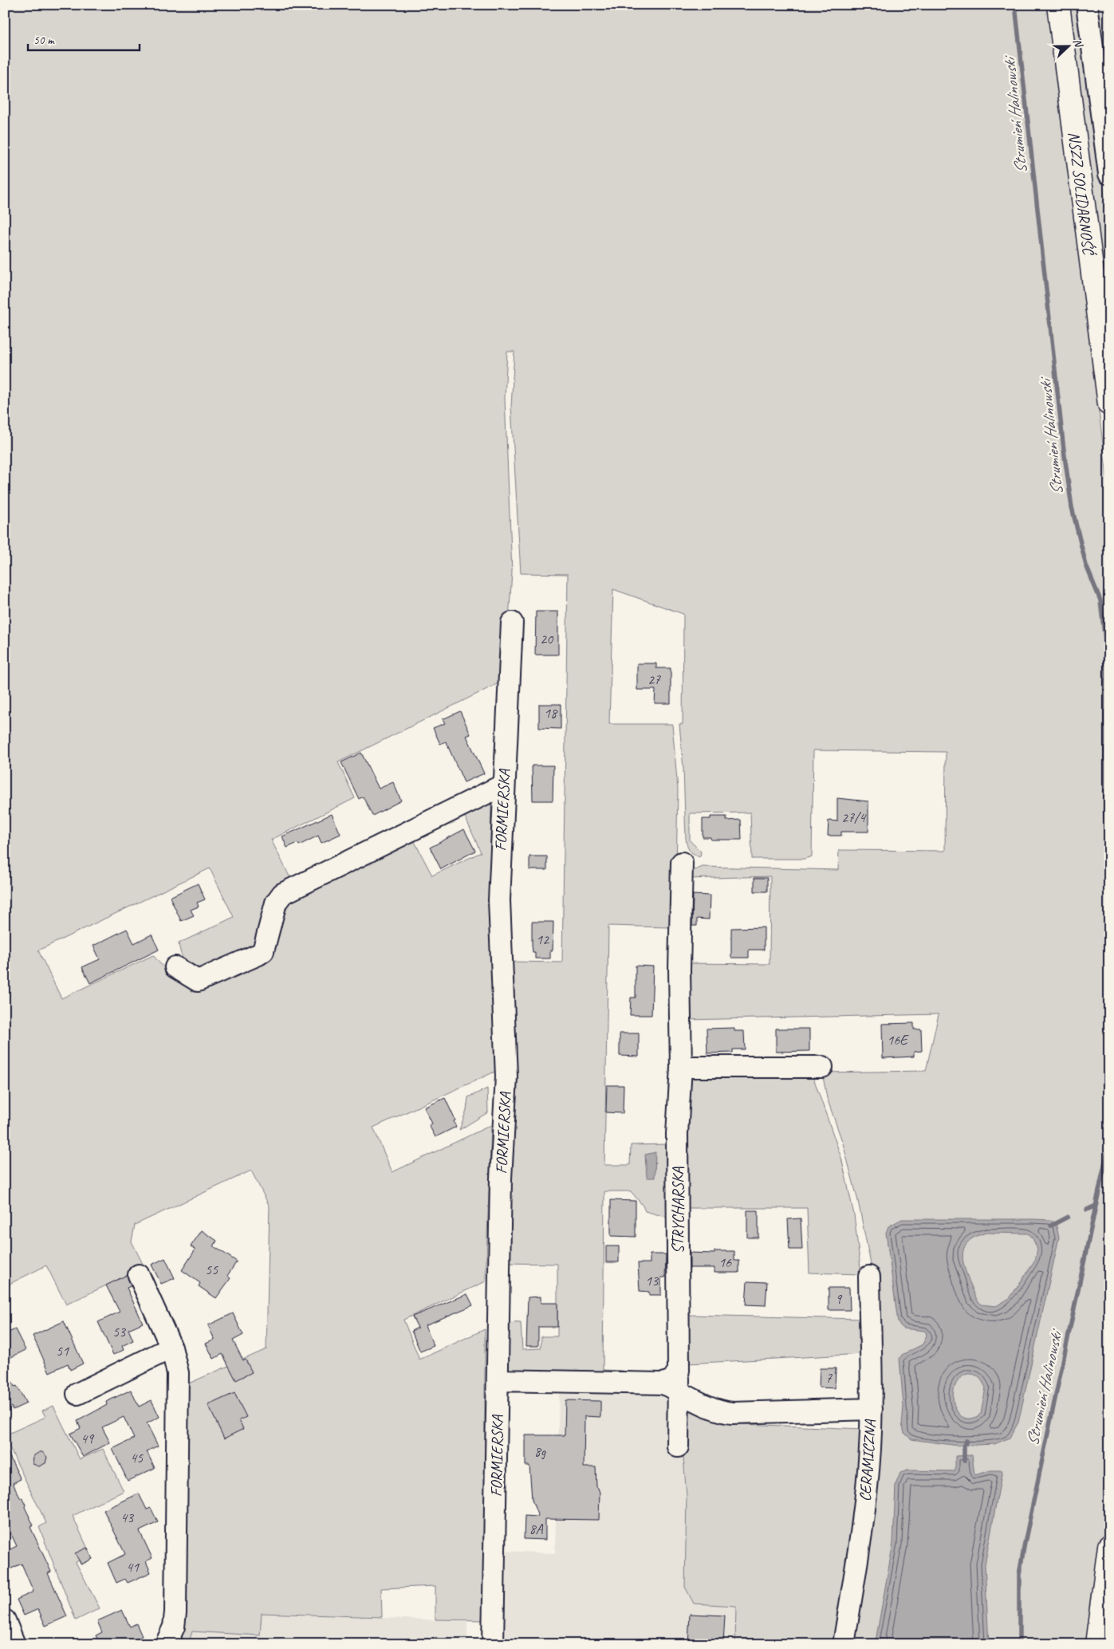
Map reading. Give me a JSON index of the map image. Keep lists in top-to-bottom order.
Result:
{
  "streets": {
    "main road": ["NSZZ SOLIDARNOŚĆ"],
    "street": ["FORMIERSKA", "STRYCHARSKA", "CERAMICZNA"]
  },
  "water": ["Strumień Halinowski"],
  "house_numbers": [
    "20",
    "27",
    "18",
    "27/4",
    "12",
    "16E",
    "16",
    "55",
    "13",
    "9",
    "53",
    "51",
    "7",
    "49",
    "8g",
    "45",
    "43",
    "8A",
    "41"
  ],
  "scale_bar": "50 m",
  "north": "right"
}
